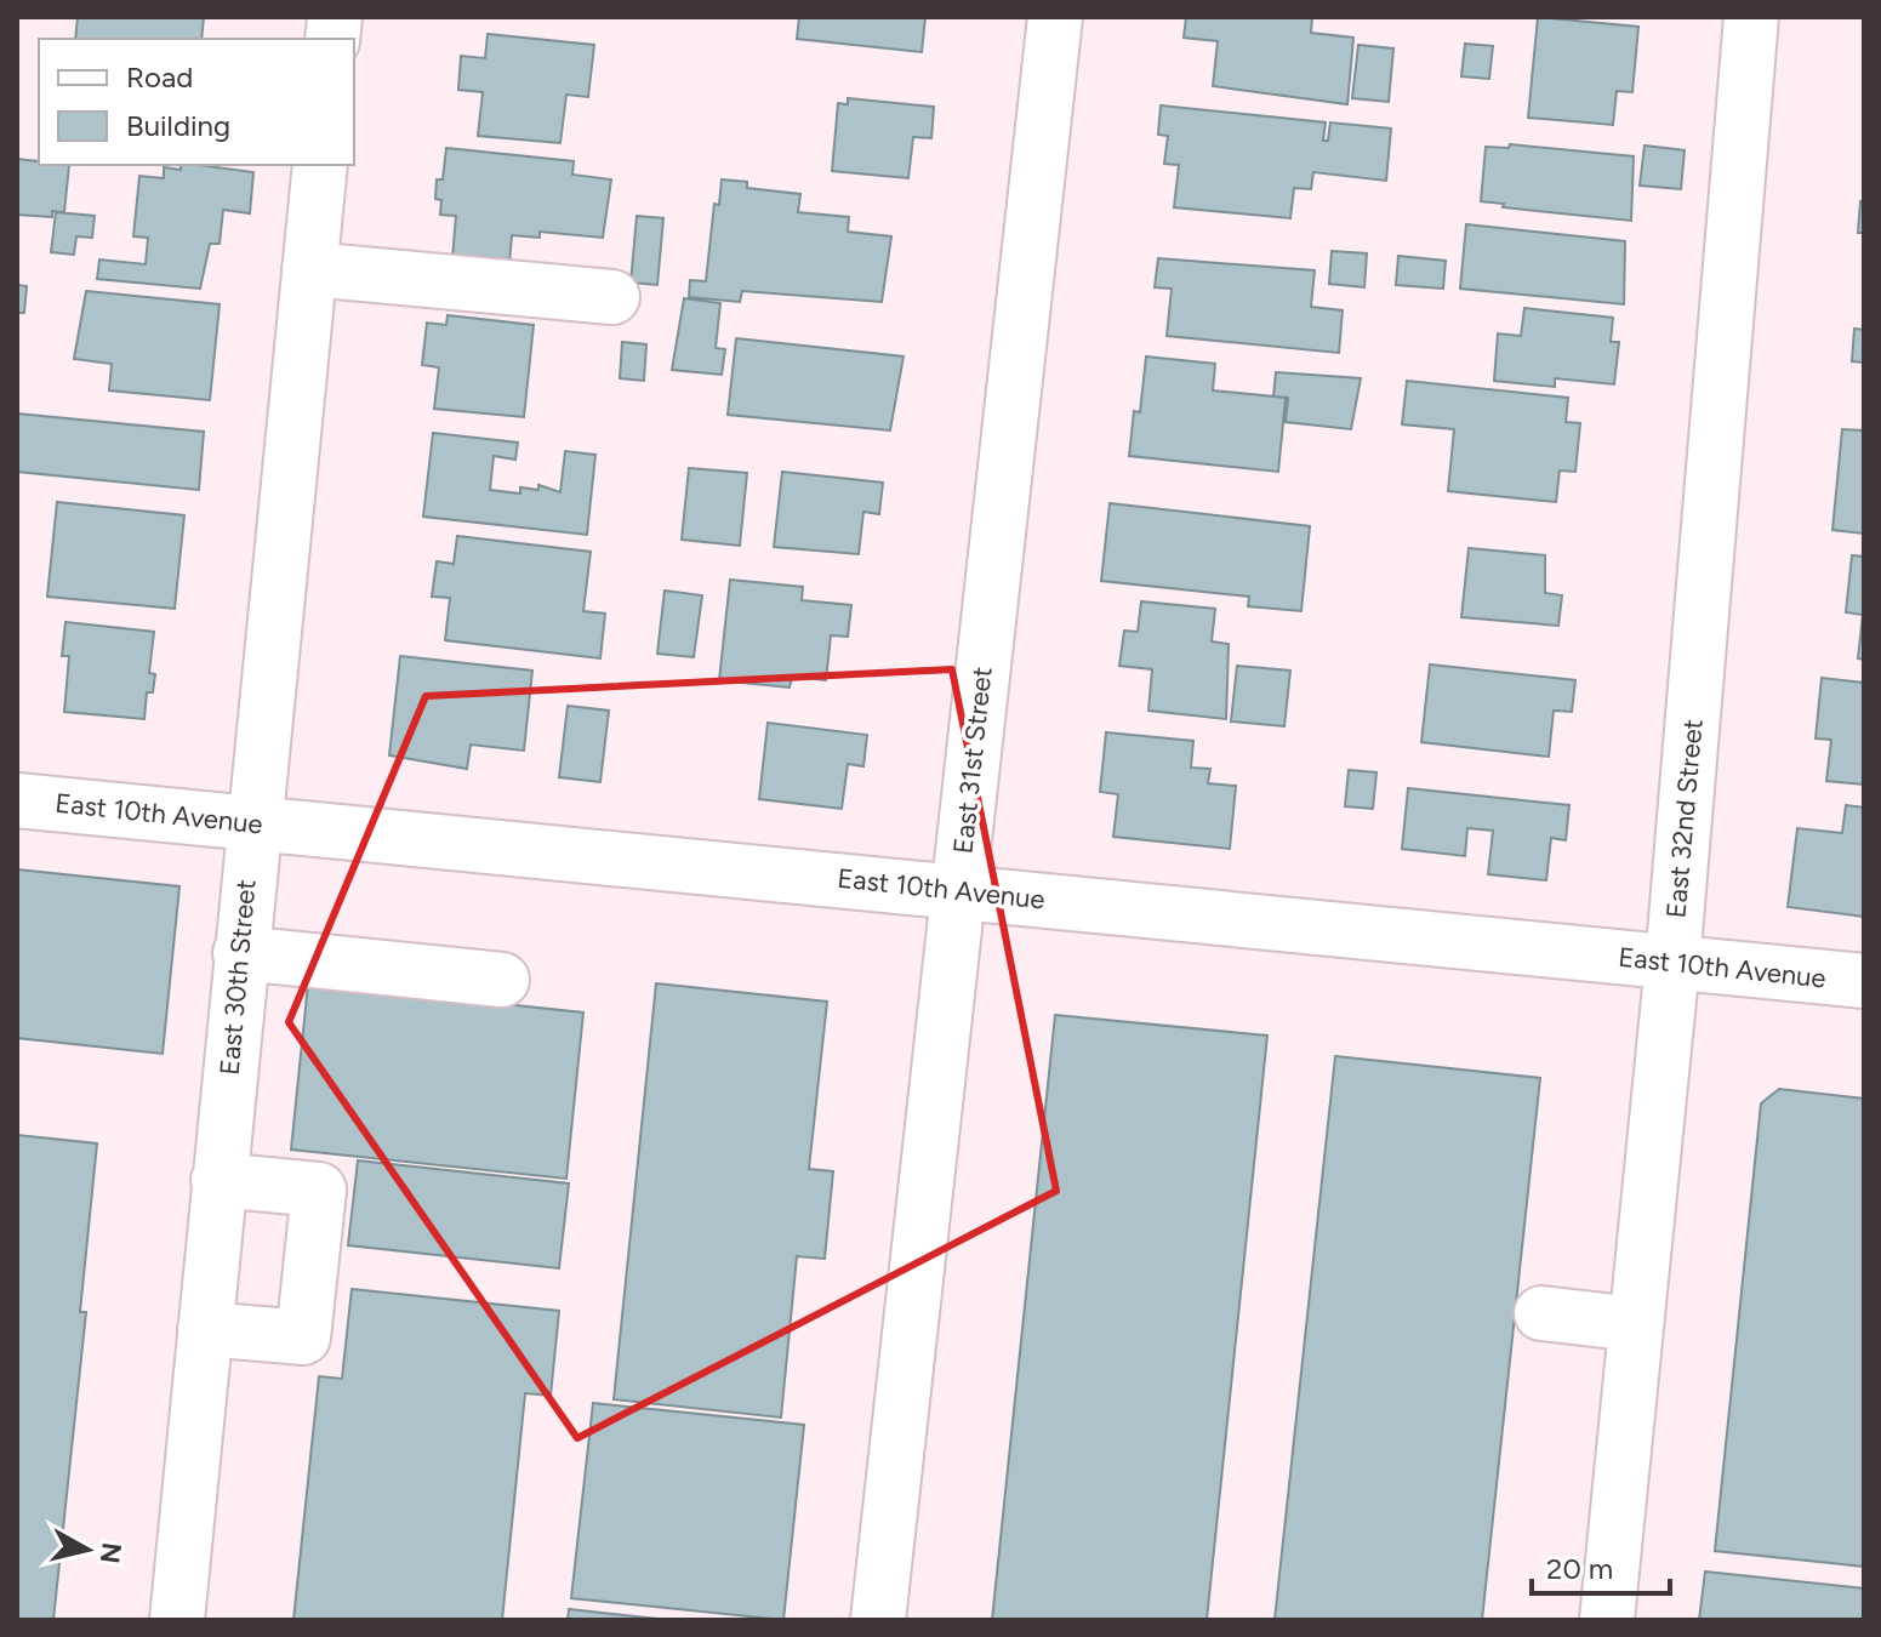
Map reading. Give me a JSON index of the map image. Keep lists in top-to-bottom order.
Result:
{
  "streets": {
    "street": [
      "East 31st Street",
      "East 10th Avenue",
      "East 32nd Street",
      "East 30th Street"
    ]
  },
  "crossings": [
    ["East 31st Street", "East 10th Avenue"],
    ["East 10th Avenue", "East 32nd Street"],
    ["East 10th Avenue", "East 30th Street"]
  ],
  "legend": ["Road", "Building"],
  "scale_bar": "20 m",
  "north": "right"
}
